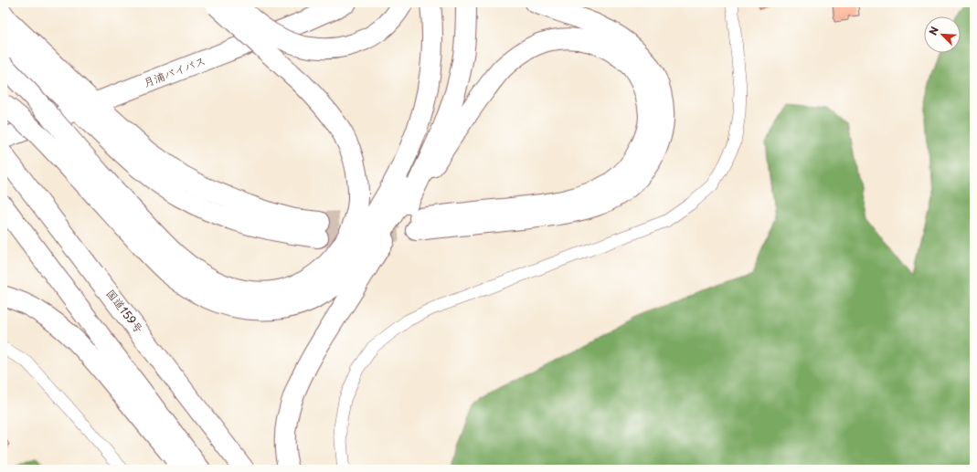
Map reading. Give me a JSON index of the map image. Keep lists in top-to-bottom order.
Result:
{
  "streets": {
    "highway": ["月浦バイパス", "国道159号"]
  },
  "north": "top left"
}
